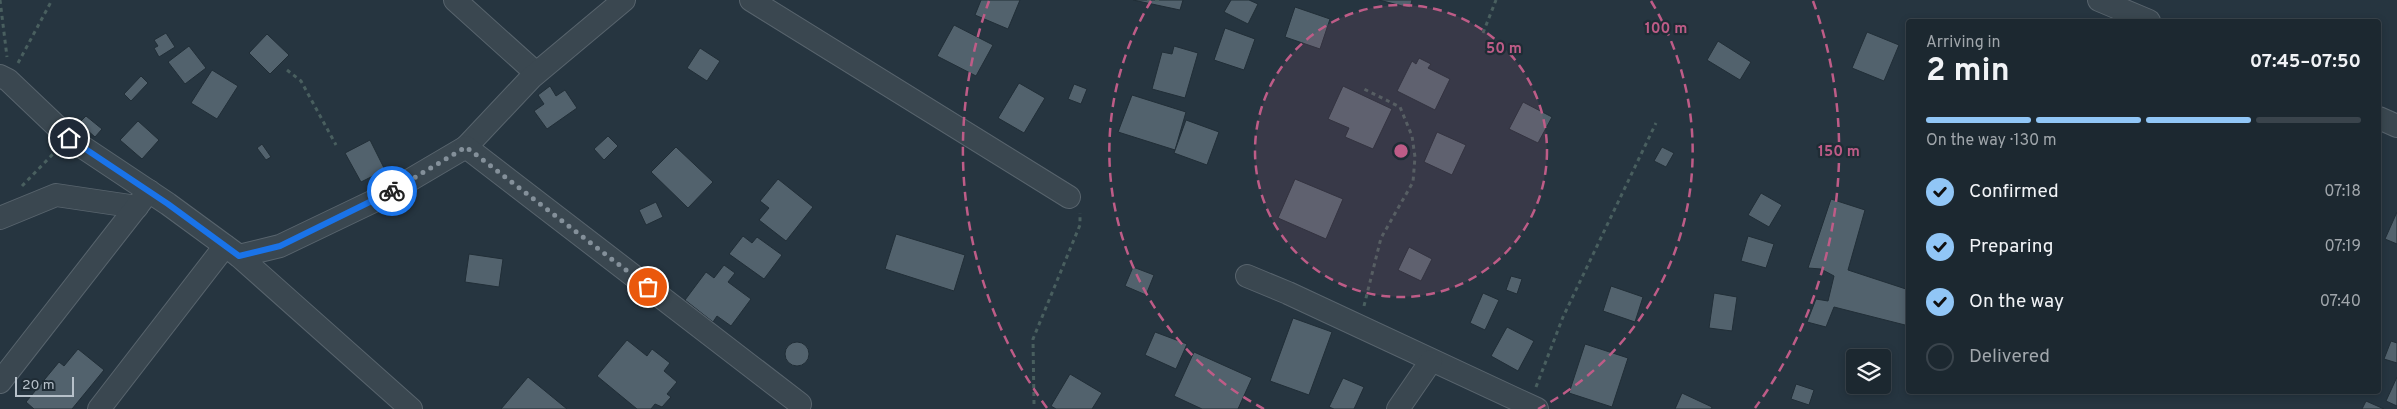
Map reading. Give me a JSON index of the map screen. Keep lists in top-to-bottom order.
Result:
{
  "scale_bar": "20 m",
  "page": {
    "heading": ["2 min", "Arriving in", "07:45–07:50"],
    "bar": "On the way · 130 m",
    "list": [
      ["Confirmed", "07:18"],
      ["Preparing", "07:19"],
      ["On the way", "07:40"],
      "Delivered"
    ],
    "scale": "20 m"
  },
  "rings": ["100 m", "50 m", "150 m"]
}
